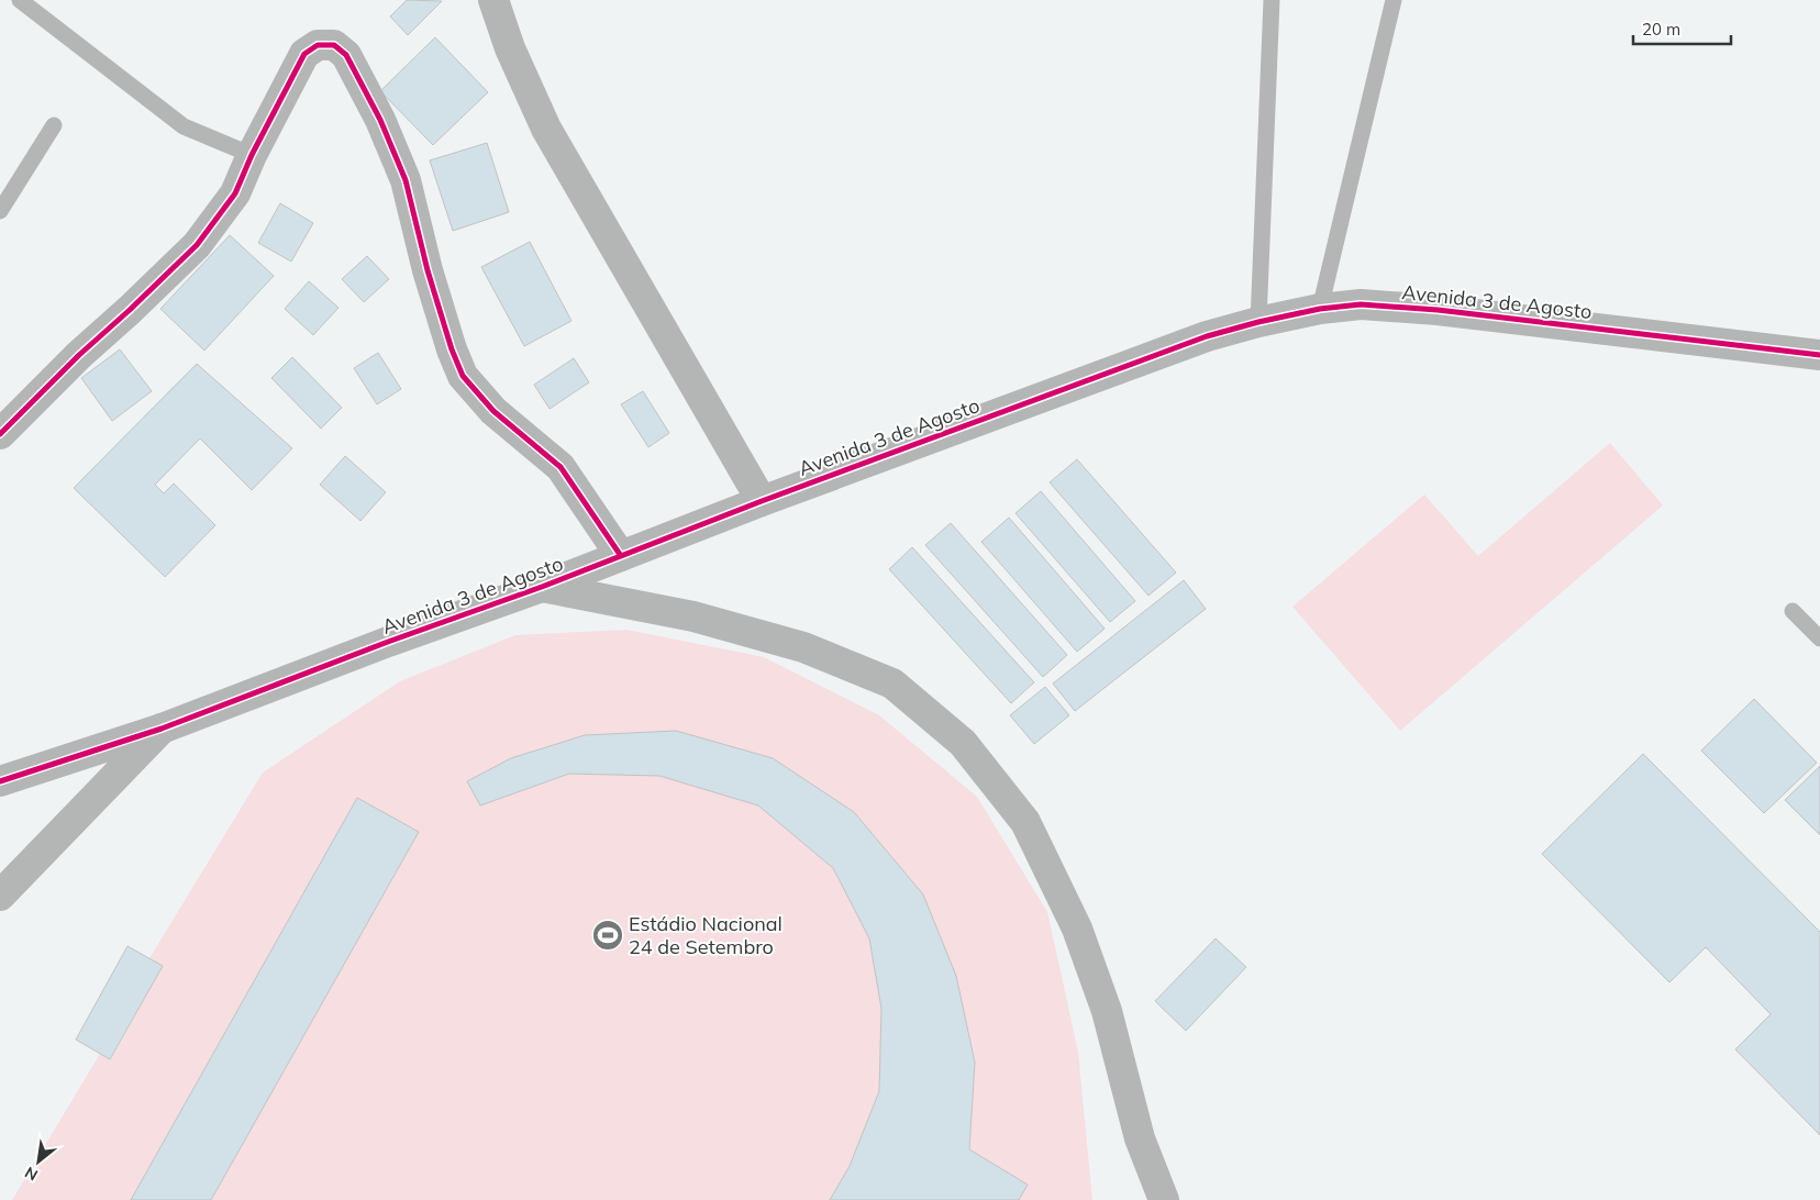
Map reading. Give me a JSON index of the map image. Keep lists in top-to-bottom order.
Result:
{
  "streets": {
    "street": ["Avenida 3 de Agosto"]
  },
  "places": {
    "sports": ["Estádio Nacional 24 de Setembro"]
  },
  "scale_bar": "20 m",
  "north": "bottom left"
}
